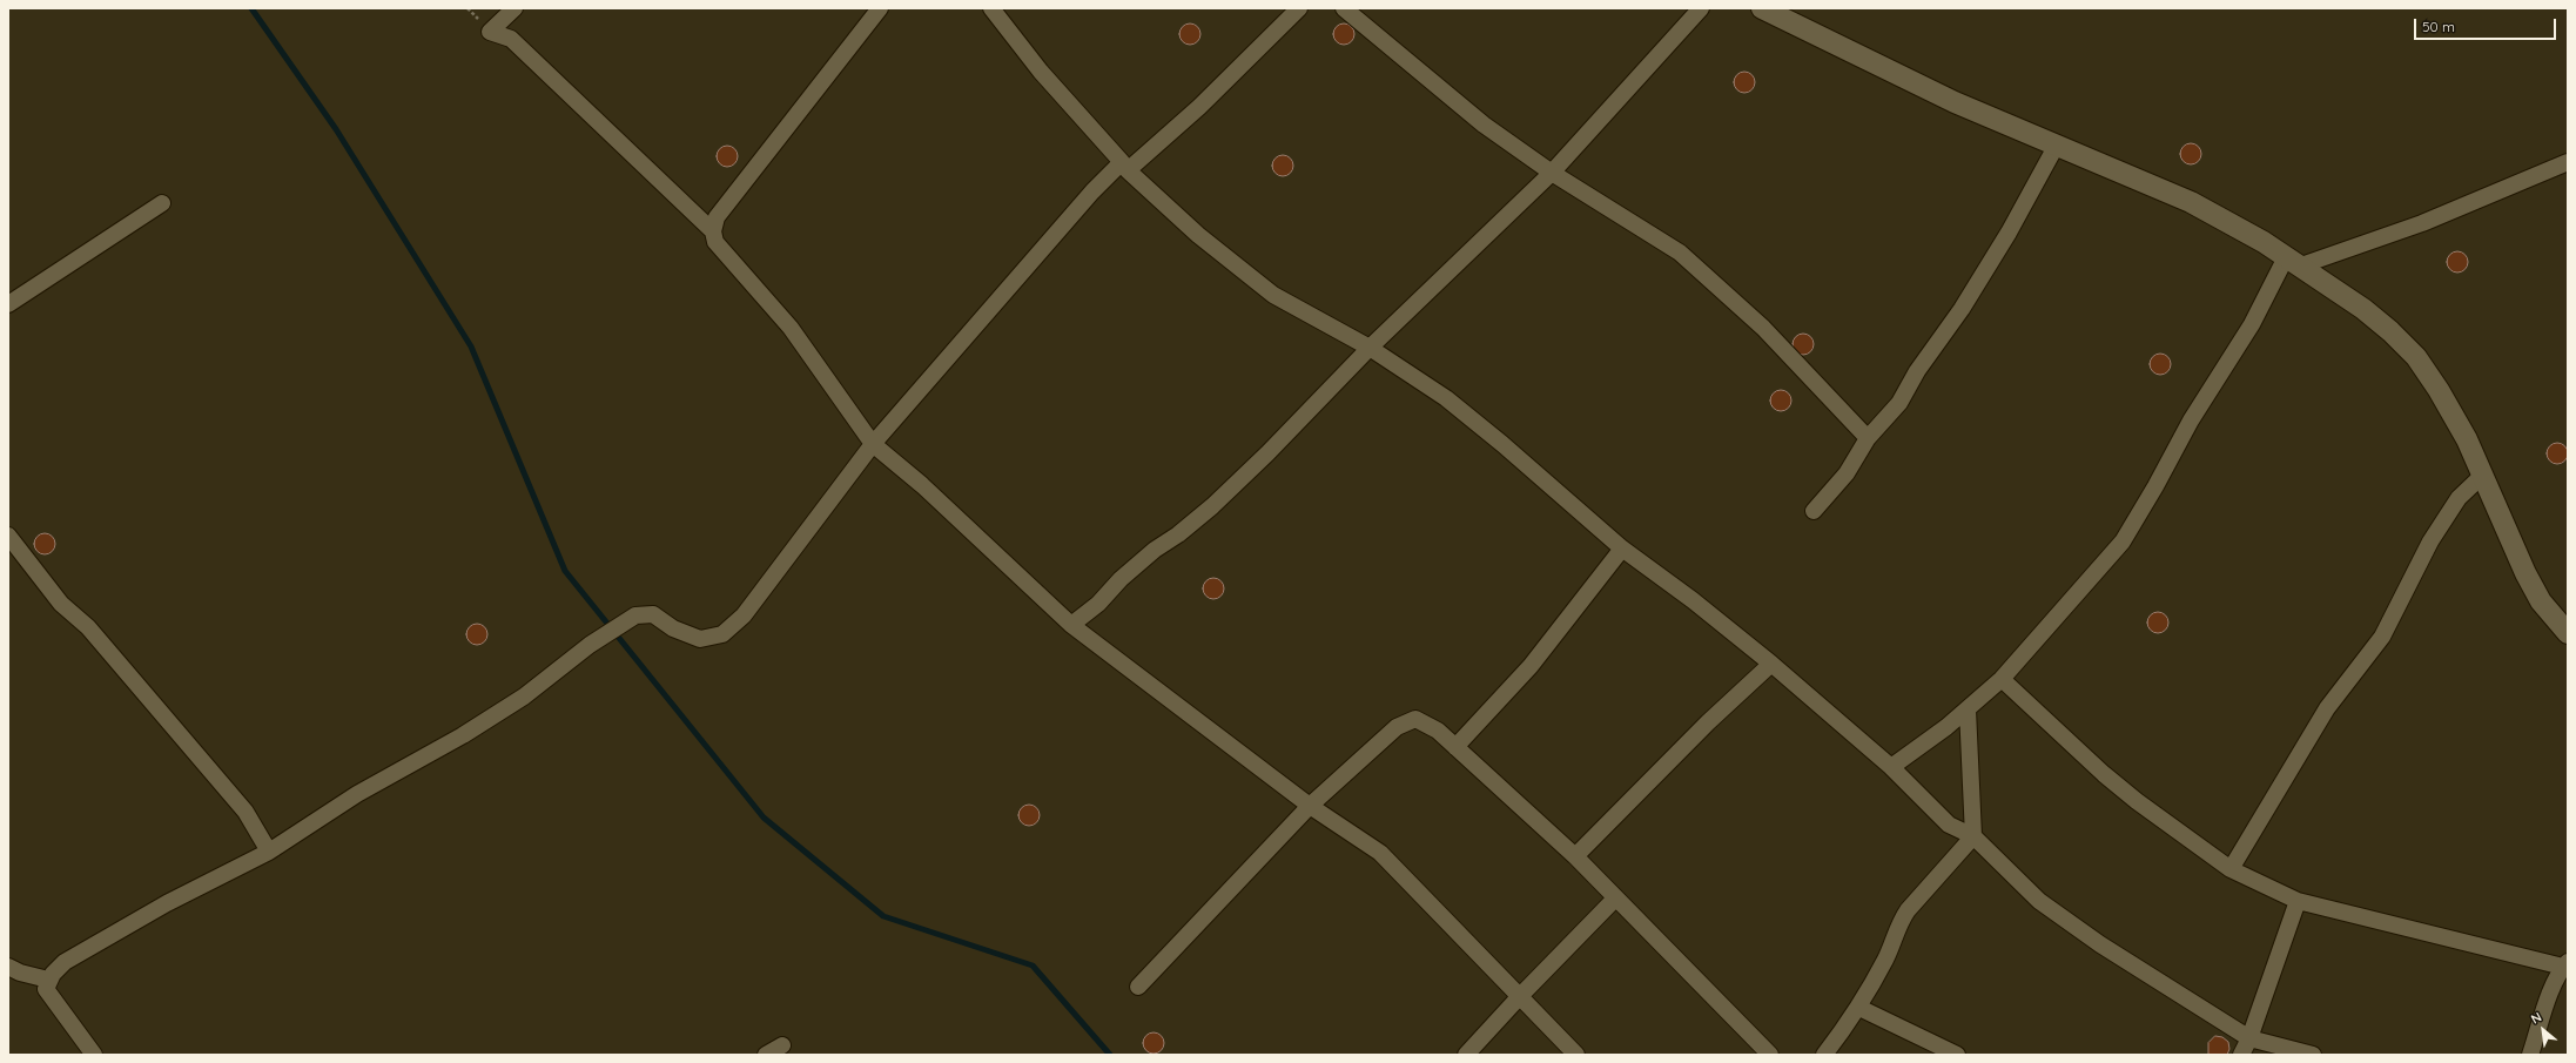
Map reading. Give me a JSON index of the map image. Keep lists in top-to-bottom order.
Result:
{
  "scale_bar": "50 m",
  "north": "top left"
}
